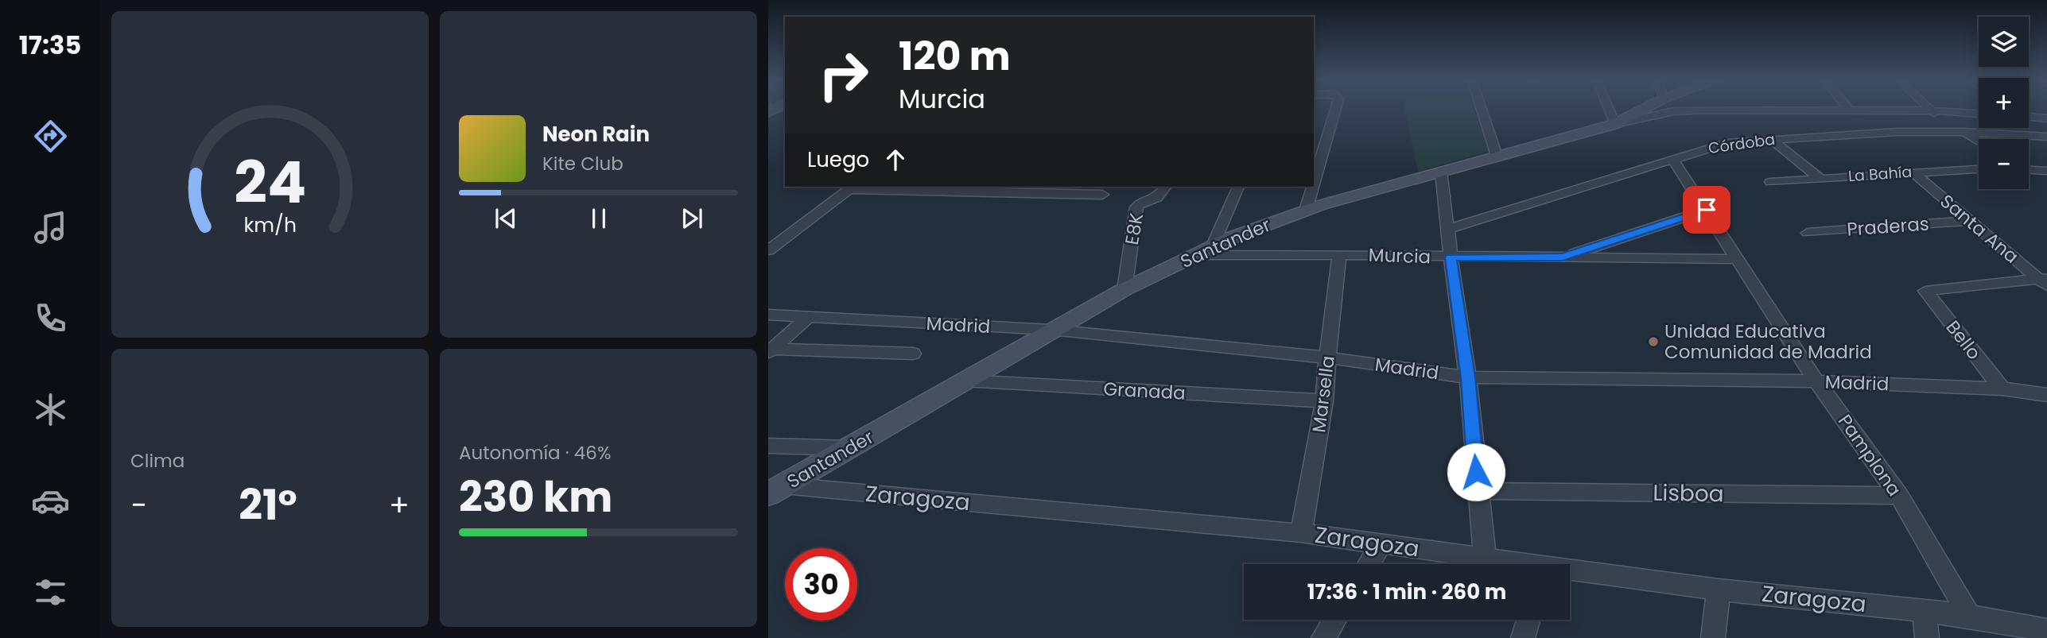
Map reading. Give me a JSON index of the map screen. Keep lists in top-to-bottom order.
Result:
{
  "streets": {
    "street": [
      "Córdoba",
      "La Bahía",
      "Praderas",
      "E8K",
      "Santa Ana",
      "Santander",
      "Murcia",
      "Madrid",
      "Bello",
      "Granada",
      "Marsella",
      "Pamplona",
      "Lisboa",
      "Zaragoza"
    ]
  },
  "crossings": [
    ["Córdoba", "Pamplona"],
    ["La Bahía", "Santa Ana"],
    ["Praderas", "Santa Ana"],
    ["E8K", "Santander"],
    ["Santa Ana", "Bello"],
    ["Santander", "Murcia"],
    ["Santander", "Madrid"],
    ["Santander", "Granada"],
    ["Santander", "Zaragoza"],
    ["Murcia", "Marsella"],
    ["Murcia", "Pamplona"],
    ["Madrid", "Bello"],
    ["Madrid", "Marsella"],
    ["Madrid", "Pamplona"],
    ["Granada", "Marsella"],
    ["Marsella", "Zaragoza"],
    ["Pamplona", "Lisboa"],
    ["Pamplona", "Zaragoza"]
  ],
  "places": ["Unidad Educativa Comunidad de Madrid"],
  "page": {
    "tabs": "17:35",
    "map_buttons": ["+", "−"],
    "turn": ["120 m", "Murcia"],
    "song": ["Neon Rain", "Kite Club"],
    "then": "Luego",
    "tile": [
      "Clima",
      ["Autonomía · 46%", "230 km"]
    ],
    "heat": ["−", "21°", "+"],
    "limit": "30",
    "trip": "17:36 · 1 min · 260 m",
    "gauge": ["24", "km/h"]
  }
}
